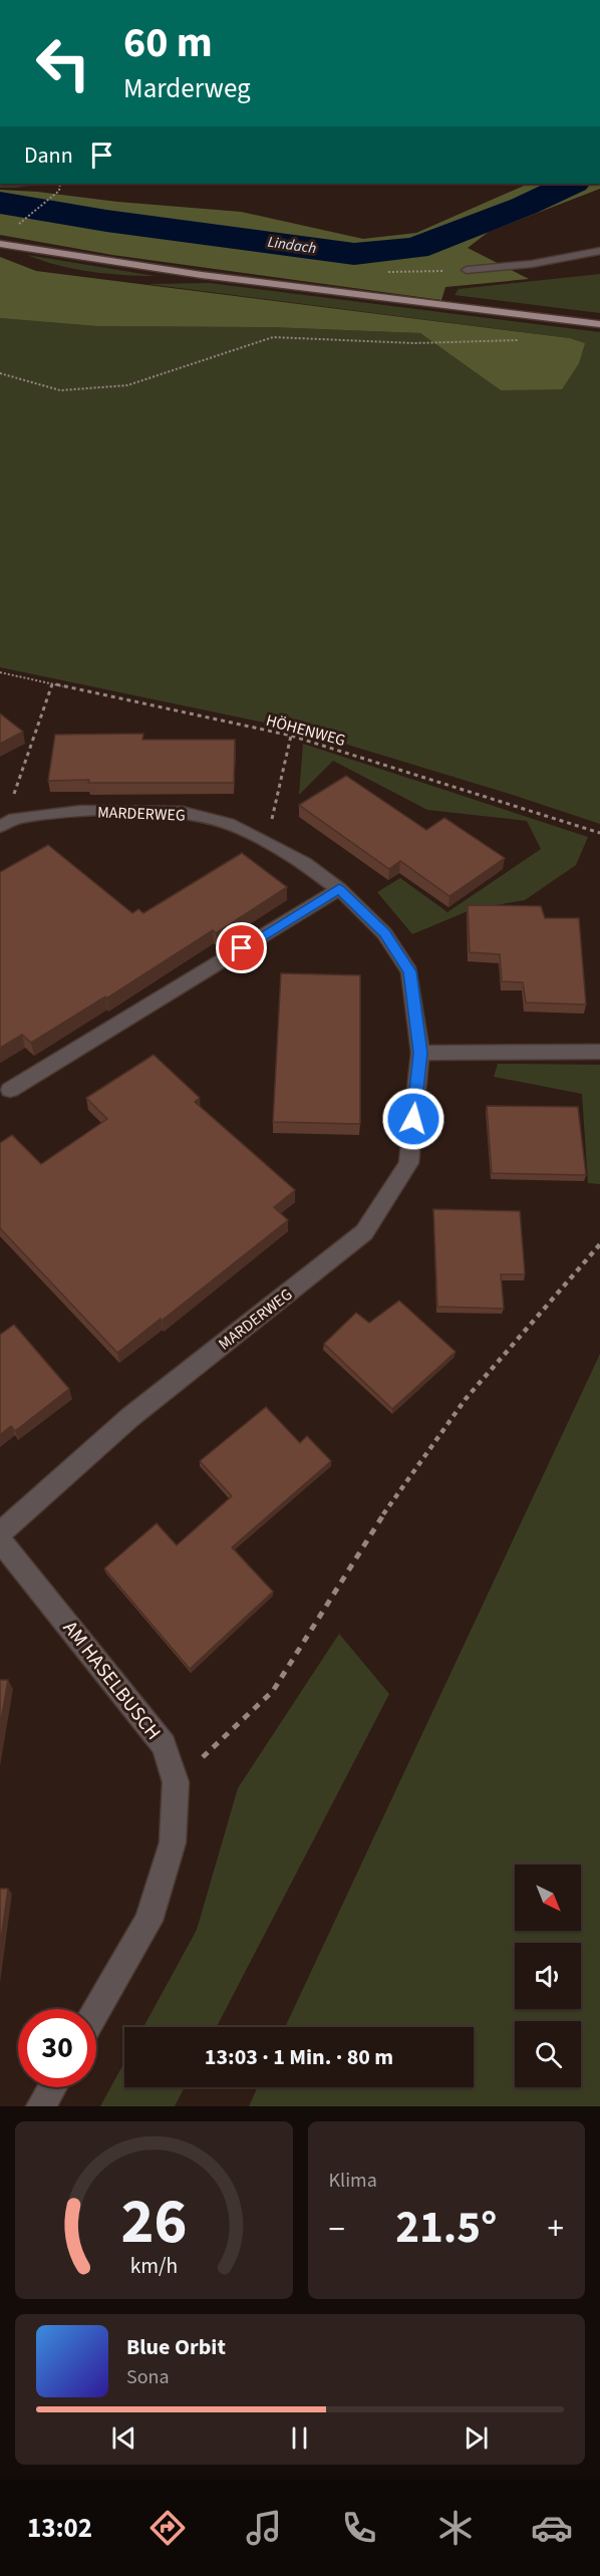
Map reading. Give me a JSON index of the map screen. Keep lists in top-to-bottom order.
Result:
{
  "streets": {
    "street": ["MARDERWEG", "AM HASELBUSCH"],
    "path": ["HÖHENWEG"]
  },
  "water": ["Lindach"],
  "north": "bottom right",
  "page": {
    "turn": ["60 m", "Marderweg"],
    "then": "Dann",
    "limit": "30",
    "trip": "13:03 · 1 Min. · 80 m",
    "tile": "Klima",
    "heat": ["−", "21.5°", "+"],
    "song": ["Blue Orbit", "Sona"],
    "tabs": "13:02",
    "gauge": ["26", "km/h"]
  }
}
